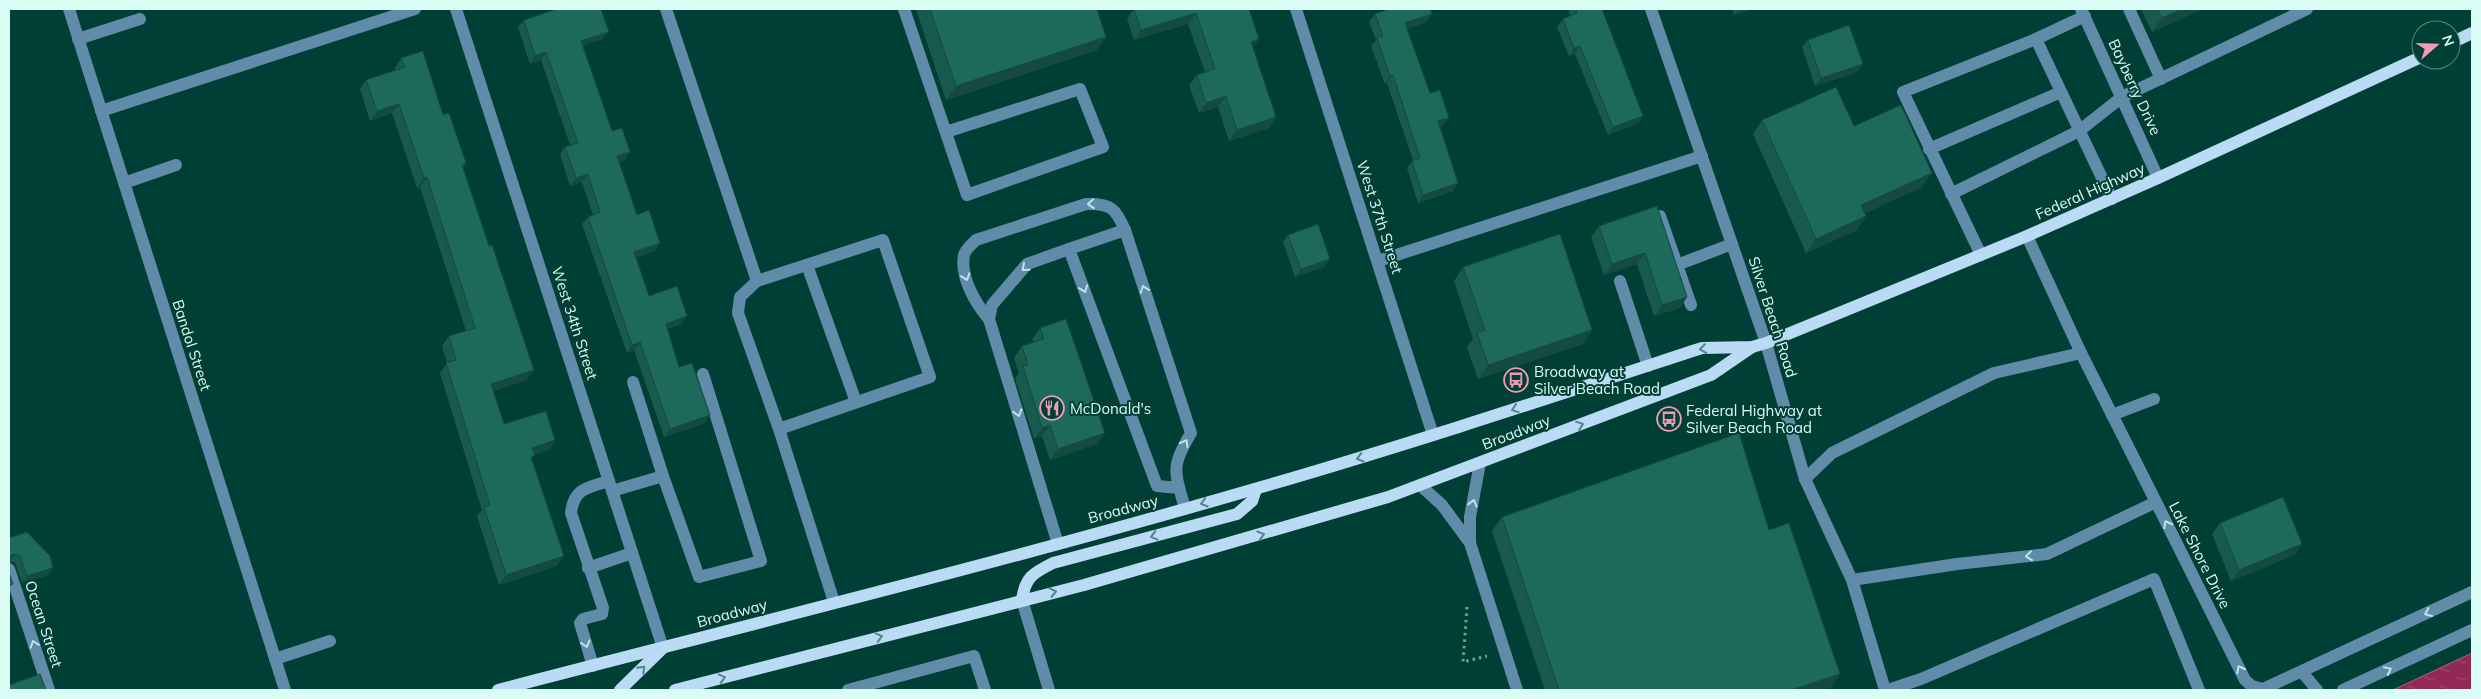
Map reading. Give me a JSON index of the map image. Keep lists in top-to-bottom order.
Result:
{
  "streets": {
    "main road": ["Federal Highway", "Broadway"],
    "street": [
      "Bayberry Drive",
      "West 37th Street",
      "Silver Beach Road",
      "West 34th Street",
      "Bandol Street",
      "Lake Shore Drive",
      "Ocean Street"
    ]
  },
  "crossings": [
    ["Bayberry Drive", "Federal Highway"],
    ["Federal Highway", "Silver Beach Road"],
    ["Federal Highway", "Broadway"],
    ["West 37th Street", "Broadway"],
    ["Silver Beach Road", "Broadway"],
    ["Silver Beach Road", "Lake Shore Drive"],
    ["West 34th Street", "Broadway"]
  ],
  "one_way": ["Lake Shore Drive", "Ocean Street"],
  "places": {
    "bus stop": ["Broadway at Silver Beach Road", "Federal Highway at Silver Beach Road"],
    "restaurant": ["McDonald's"]
  },
  "north": "right"
}
